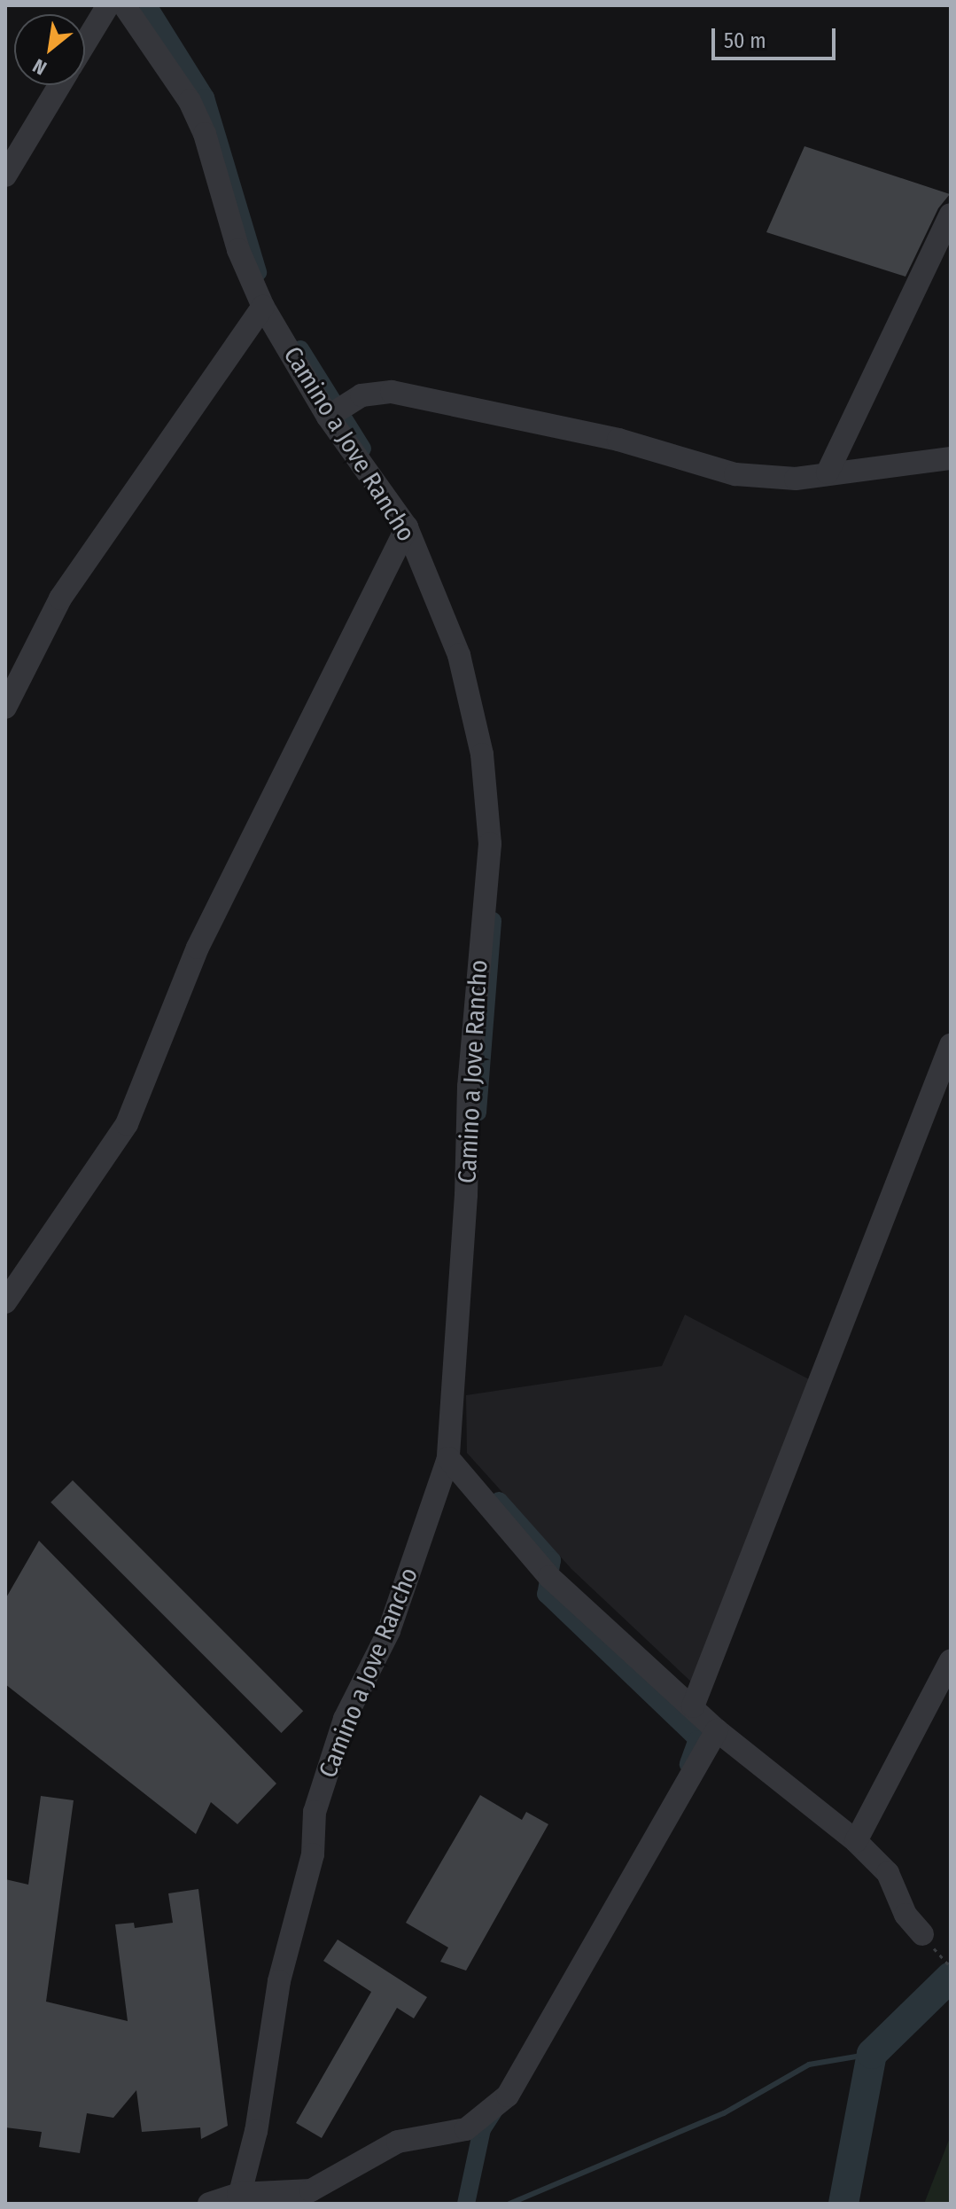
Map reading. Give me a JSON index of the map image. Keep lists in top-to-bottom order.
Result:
{
  "streets": {
    "street": ["Camino a Jove Rancho"]
  },
  "scale_bar": "50 m",
  "north": "bottom left"
}
